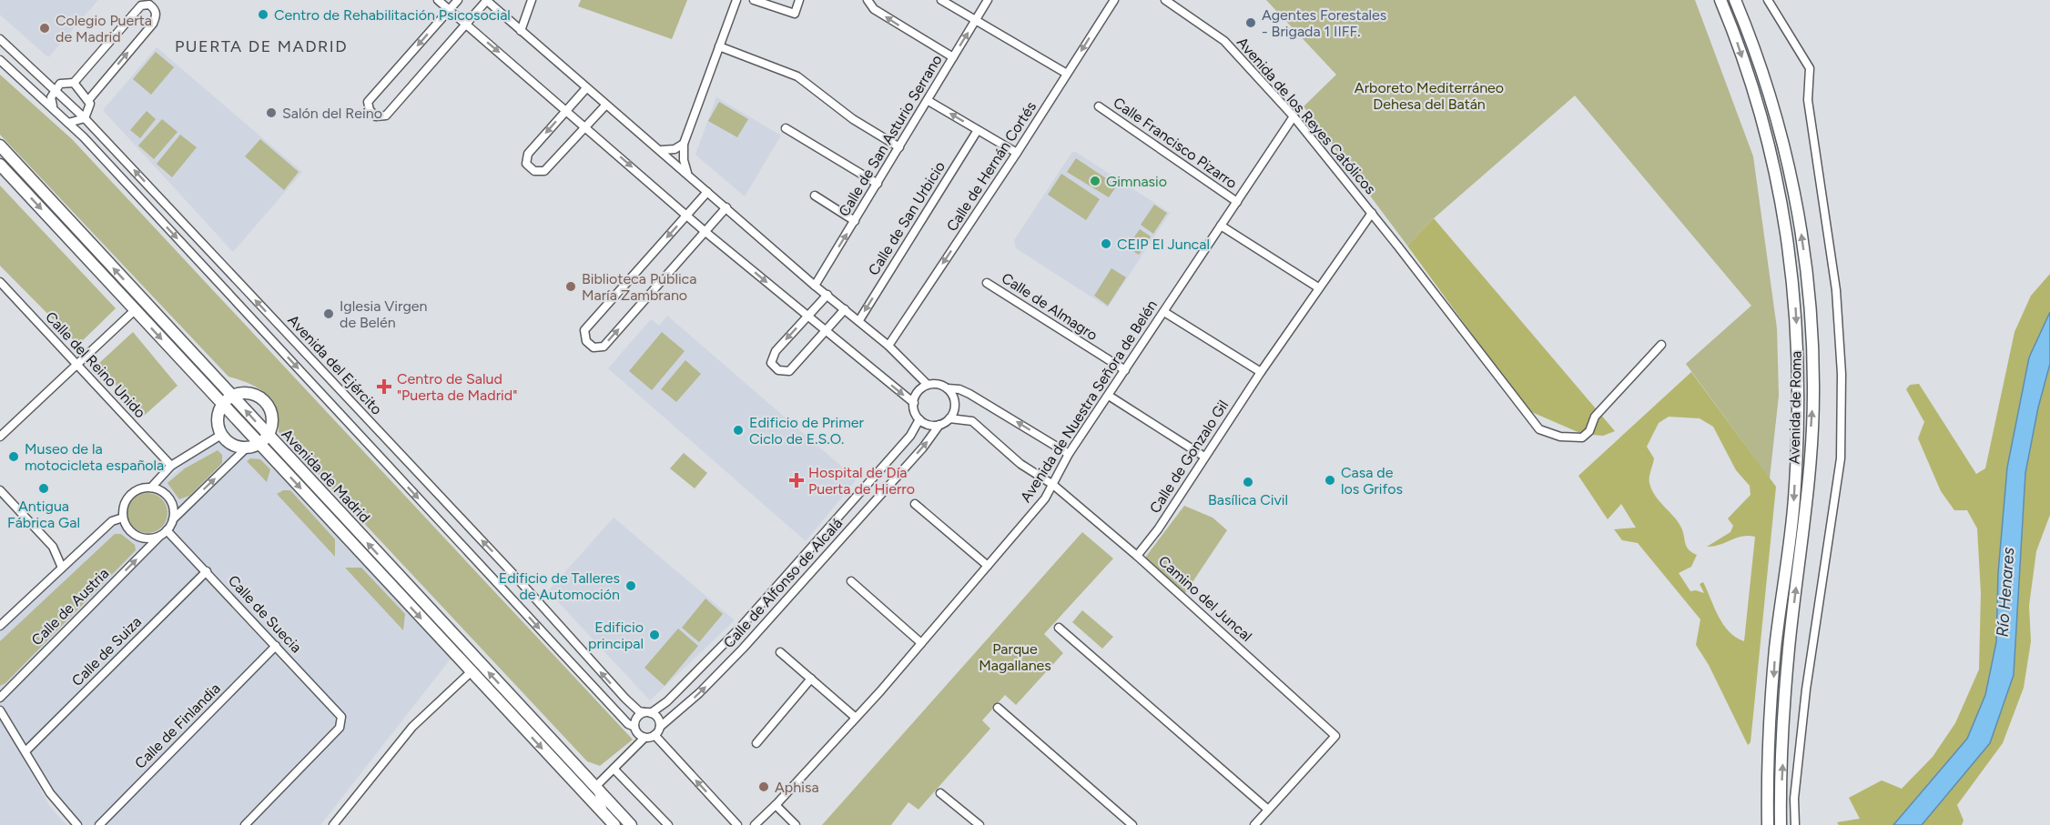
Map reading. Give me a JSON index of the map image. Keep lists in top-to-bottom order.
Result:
{
  "streets": {
    "main road": ["Avenida de Roma", "Avenida de Madrid"],
    "street": [
      "Avenida de los Reyes Católicos",
      "Calle de San Asturio Serrano",
      "Calle Francisco Pizarro",
      "Calle de Hernán Cortés",
      "Calle de San Urbicio",
      "Calle de Almagro",
      "Calle del Reino Unido",
      "Avenida del Ejército",
      "Avenida de Nuestra Señora de Belén",
      "Calle de Gonzalo Gil",
      "Calle de Alfonso de Alcalá",
      "Camino del Juncal",
      "Calle de Austria",
      "Calle de Suecia",
      "Calle de Suiza",
      "Calle de Finlandia"
    ]
  },
  "crossings": [
    ["Avenida de los Reyes Católicos", "Avenida de Nuestra Señora de Belén"],
    ["Calle Francisco Pizarro", "Avenida de Nuestra Señora de Belén"],
    ["Calle de Almagro", "Avenida de Nuestra Señora de Belén"],
    ["Avenida del Ejército", "Calle de Alfonso de Alcalá"],
    ["Avenida de Nuestra Señora de Belén", "Camino del Juncal"],
    ["Calle de Gonzalo Gil", "Camino del Juncal"],
    ["Calle de Alfonso de Alcalá", "Camino del Juncal"],
    ["Calle de Austria", "Calle de Suecia"],
    ["Calle de Suecia", "Calle de Suiza"],
    ["Calle de Suecia", "Calle de Finlandia"]
  ],
  "one_way": ["Calle de San Asturio Serrano", "Calle de Hernán Cortés", "Calle de San Urbicio"],
  "districts": ["PUERTA DE MADRID"],
  "water": ["Río Henares"],
  "parks": ["Arboreto Mediterráneo Dehesa del Batán", "Parque Magallanes"],
  "places": {
    "other": [
      "Centro de Rehabilitación Psicosocial",
      "Agentes Forestales - Brigada 1 IIFF.",
      "Colegio Puerta de Madrid",
      "Salón del Reino",
      "Gimnasio",
      "CEIP El Juncal",
      "Biblioteca Pública María Zambrano",
      "Iglesia Virgen de Belén",
      "Edificio de Primer Ciclo de E.S.O.",
      "Museo de la motocicleta española",
      "Casa de los Grifos",
      "Basílica Civil",
      "Antigua Fábrica Gal",
      "Edificio de Talleres de Automoción",
      "Edificio principal",
      "Aphisa"
    ],
    "health": ["Centro de Salud \"Puerta de Madrid\"", "Hospital de Día Puerta de Hierro"]
  }
}
